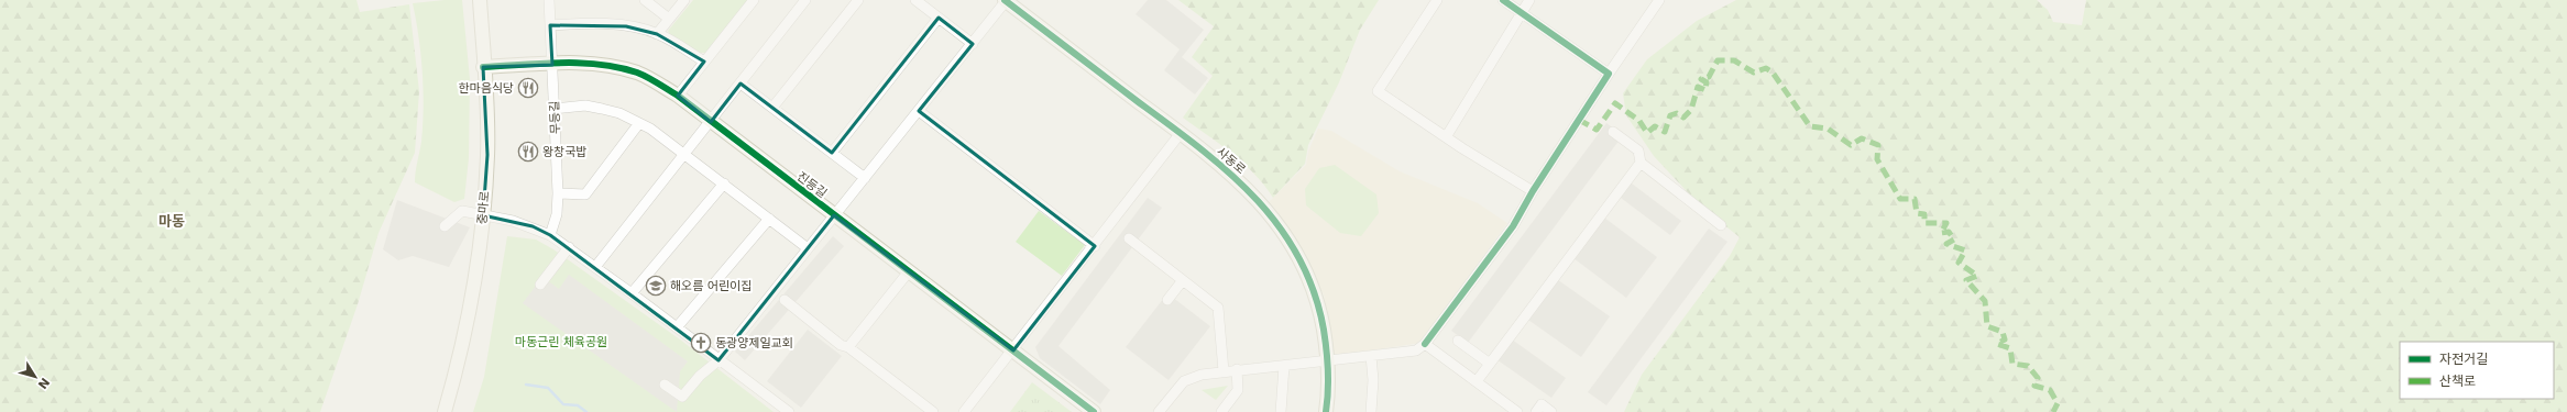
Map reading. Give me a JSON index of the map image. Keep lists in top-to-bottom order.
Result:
{
  "streets": {
    "street": [
      "무등길",
      "사동로",
      "진등길",
      "중마로"
    ]
  },
  "crossings": [
    ["무등길", "진등길"],
    ["진등길", "중마로"]
  ],
  "districts": ["마동"],
  "parks": ["마동근린 체육공원"],
  "places": {
    "restaurant": ["한마음식당", "왕창국밥"],
    "school or university": ["해오름 어린이집"],
    "church": ["동광양제일교회"]
  },
  "legend": ["자전거길", "산책로"],
  "north": "bottom right"
}
